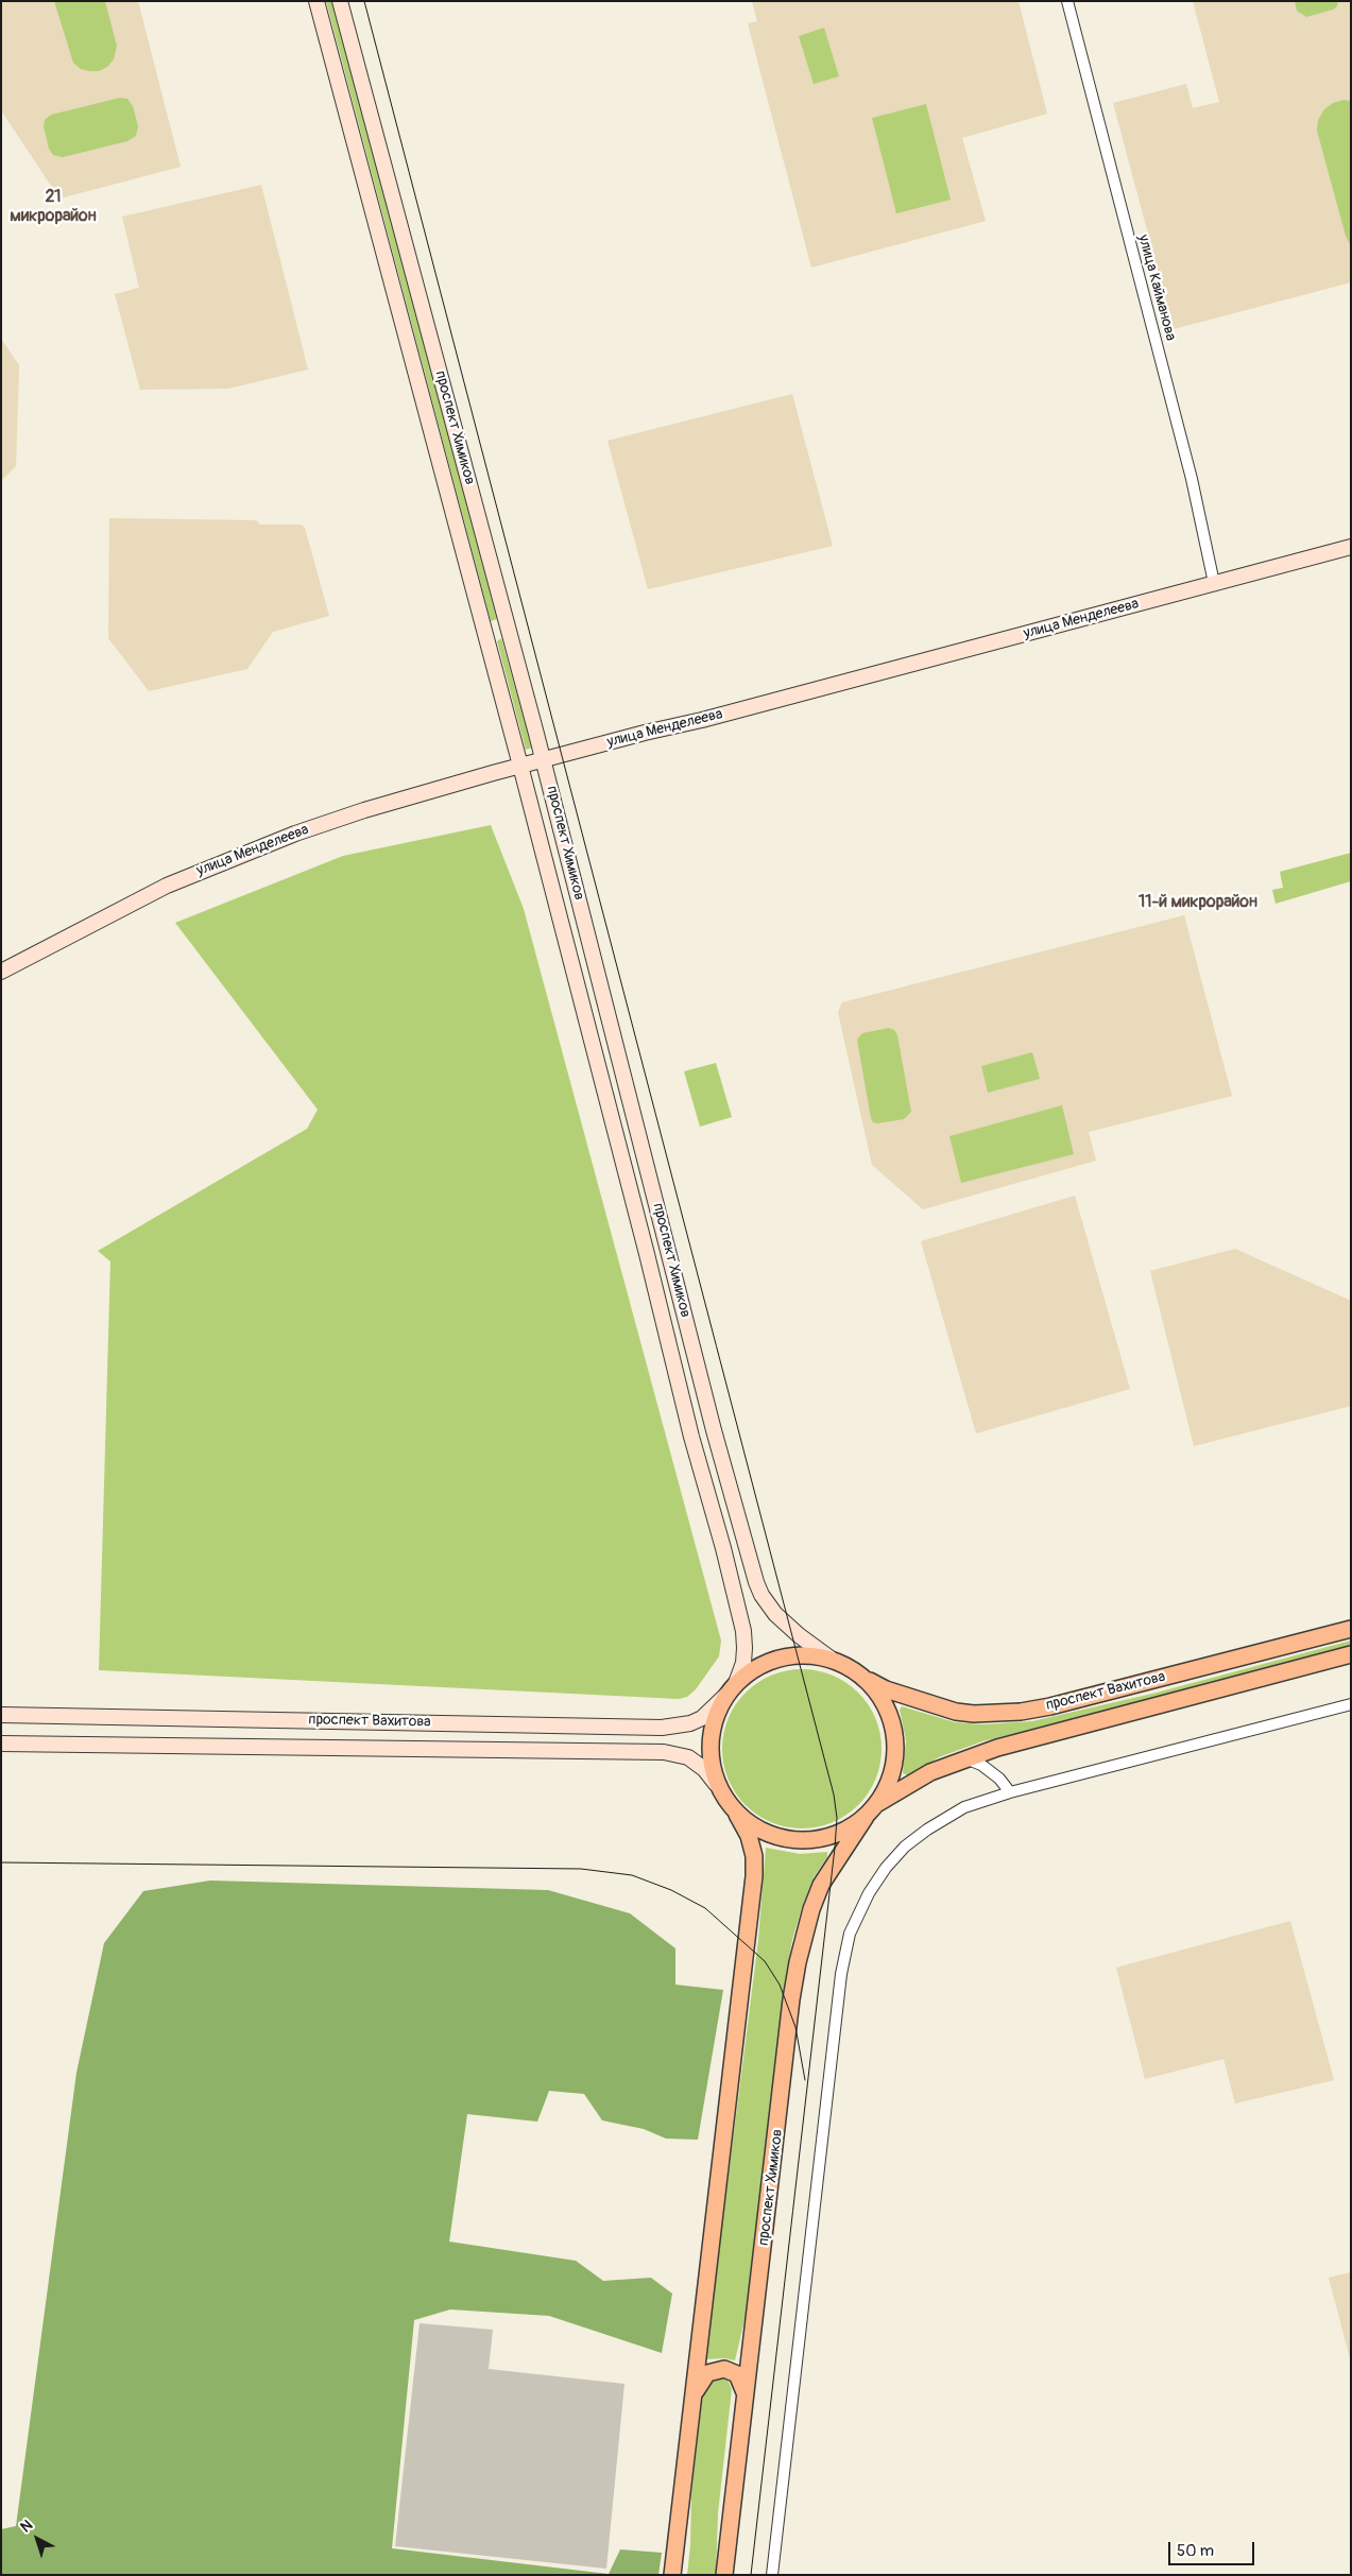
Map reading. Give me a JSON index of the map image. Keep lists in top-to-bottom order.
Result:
{
  "streets": {
    "main road": ["проспект Химиков", "улица Менделеева", "проспект Вахитова"],
    "street": ["улица Кайманова"]
  },
  "crossings": [
    ["улица Кайманова", "улица Менделеева"],
    ["проспект Химиков", "улица Менделеева"],
    ["проспект Химиков", "проспект Вахитова"]
  ],
  "districts": ["21 микрорайон", "11-й микрорайон"],
  "scale_bar": "50 m",
  "north": "top left"
}
